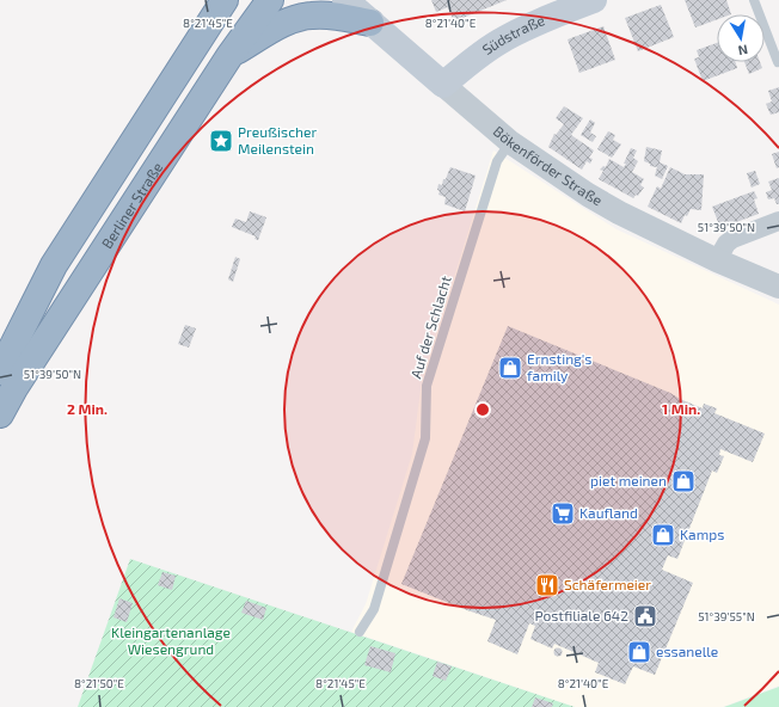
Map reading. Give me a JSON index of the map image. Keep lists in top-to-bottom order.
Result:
{
  "streets": {
    "highway": ["Berliner Straße"],
    "main road": ["Südstraße", "Bökenförder Straße"],
    "lane": ["Auf der Schlacht"]
  },
  "crossings": [
    ["Südstraße", "Bökenförder Straße"],
    ["Bökenförder Straße", "Auf der Schlacht"]
  ],
  "parks": ["Kleingartenanlage Wiesengrund"],
  "places": {
    "place": ["Preußischer Meilenstein"],
    "shop": [
      "Ernsting's family",
      "piet meinen",
      "Kamps",
      "essanelle"
    ],
    "supermarket": ["Kaufland"],
    "restaurant": ["Schäfermeier"],
    "public building": ["Postfiliale 642"]
  },
  "north": "bottom",
  "coordinates": [
    "8°21'45\"E",
    "8°21'40\"E",
    "51°39'50\"N",
    "51°39'55\"N",
    "8°21'50\"E"
  ],
  "rings": ["1 Min.", "2 Min."]
}
